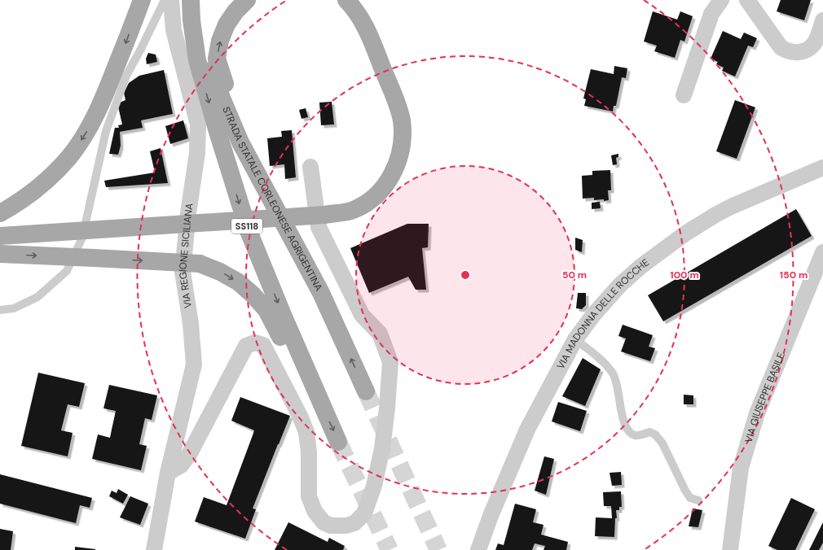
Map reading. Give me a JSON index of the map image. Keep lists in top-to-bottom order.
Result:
{
  "streets": {
    "main road": ["STRADA STATALE CORLEONESE AGRIGENTINA", "SS118"],
    "street": ["VIA REGIONE SICILIANA", "VIA MADONNA DELLE ROCCHE", "VIA GIUSEPPE BASILE"]
  },
  "rings": ["50 m", "100 m", "150 m"]
}
